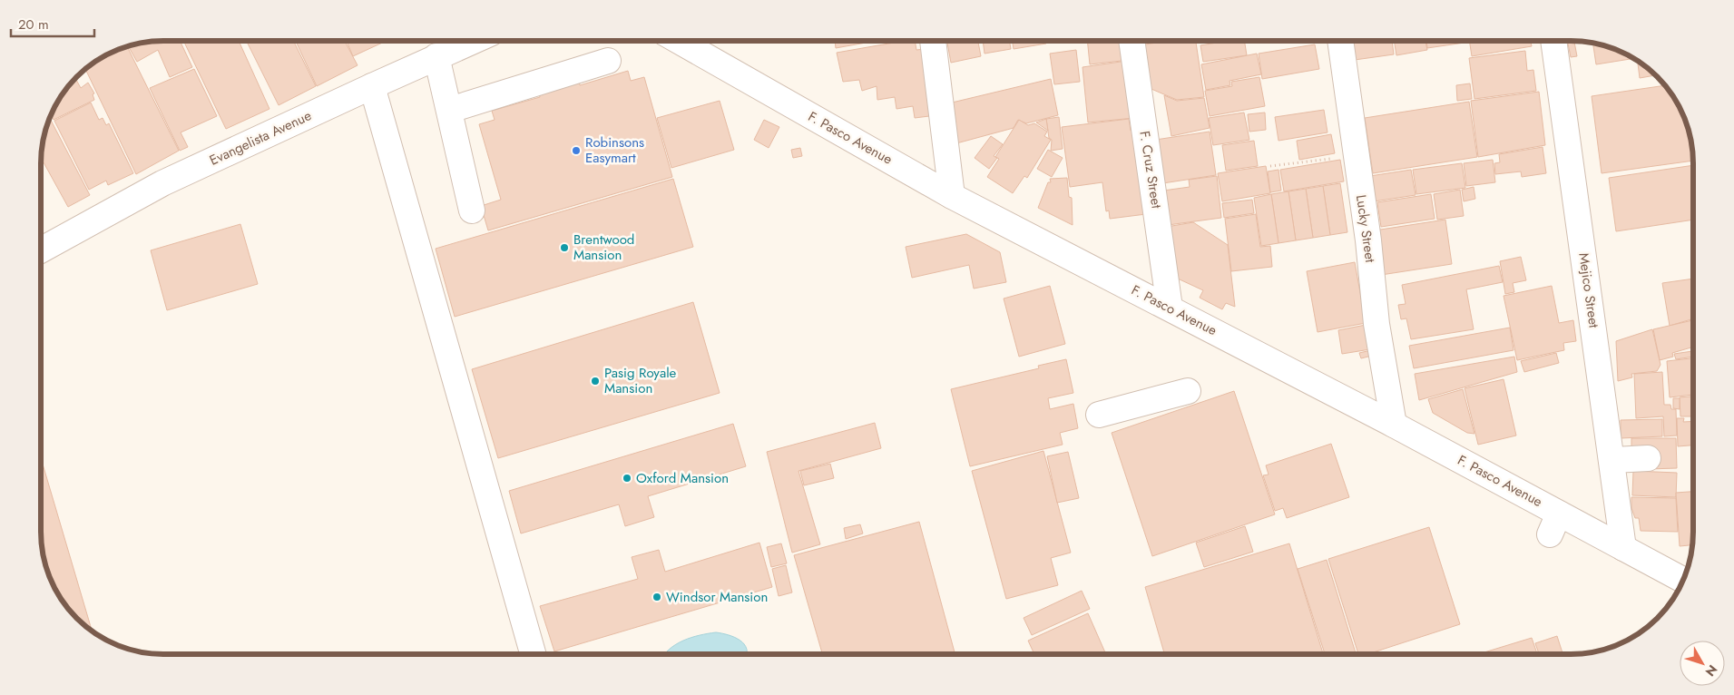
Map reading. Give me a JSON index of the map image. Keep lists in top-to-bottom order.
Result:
{
  "streets": {
    "street": [
      "Evangelista Avenue",
      "F. Pasco Avenue",
      "F. Cruz Street",
      "Lucky Street",
      "Mejico Street"
    ]
  },
  "crossings": [
    ["F. Pasco Avenue", "F. Cruz Street"],
    ["F. Pasco Avenue", "Lucky Street"],
    ["F. Pasco Avenue", "Mejico Street"]
  ],
  "places": [
    "Robinsons Easymart",
    "Brentwood Mansion",
    "Pasig Royale Mansion",
    "Oxford Mansion",
    "Windsor Mansion"
  ],
  "scale_bar": "20 m",
  "north": "bottom right"
}
